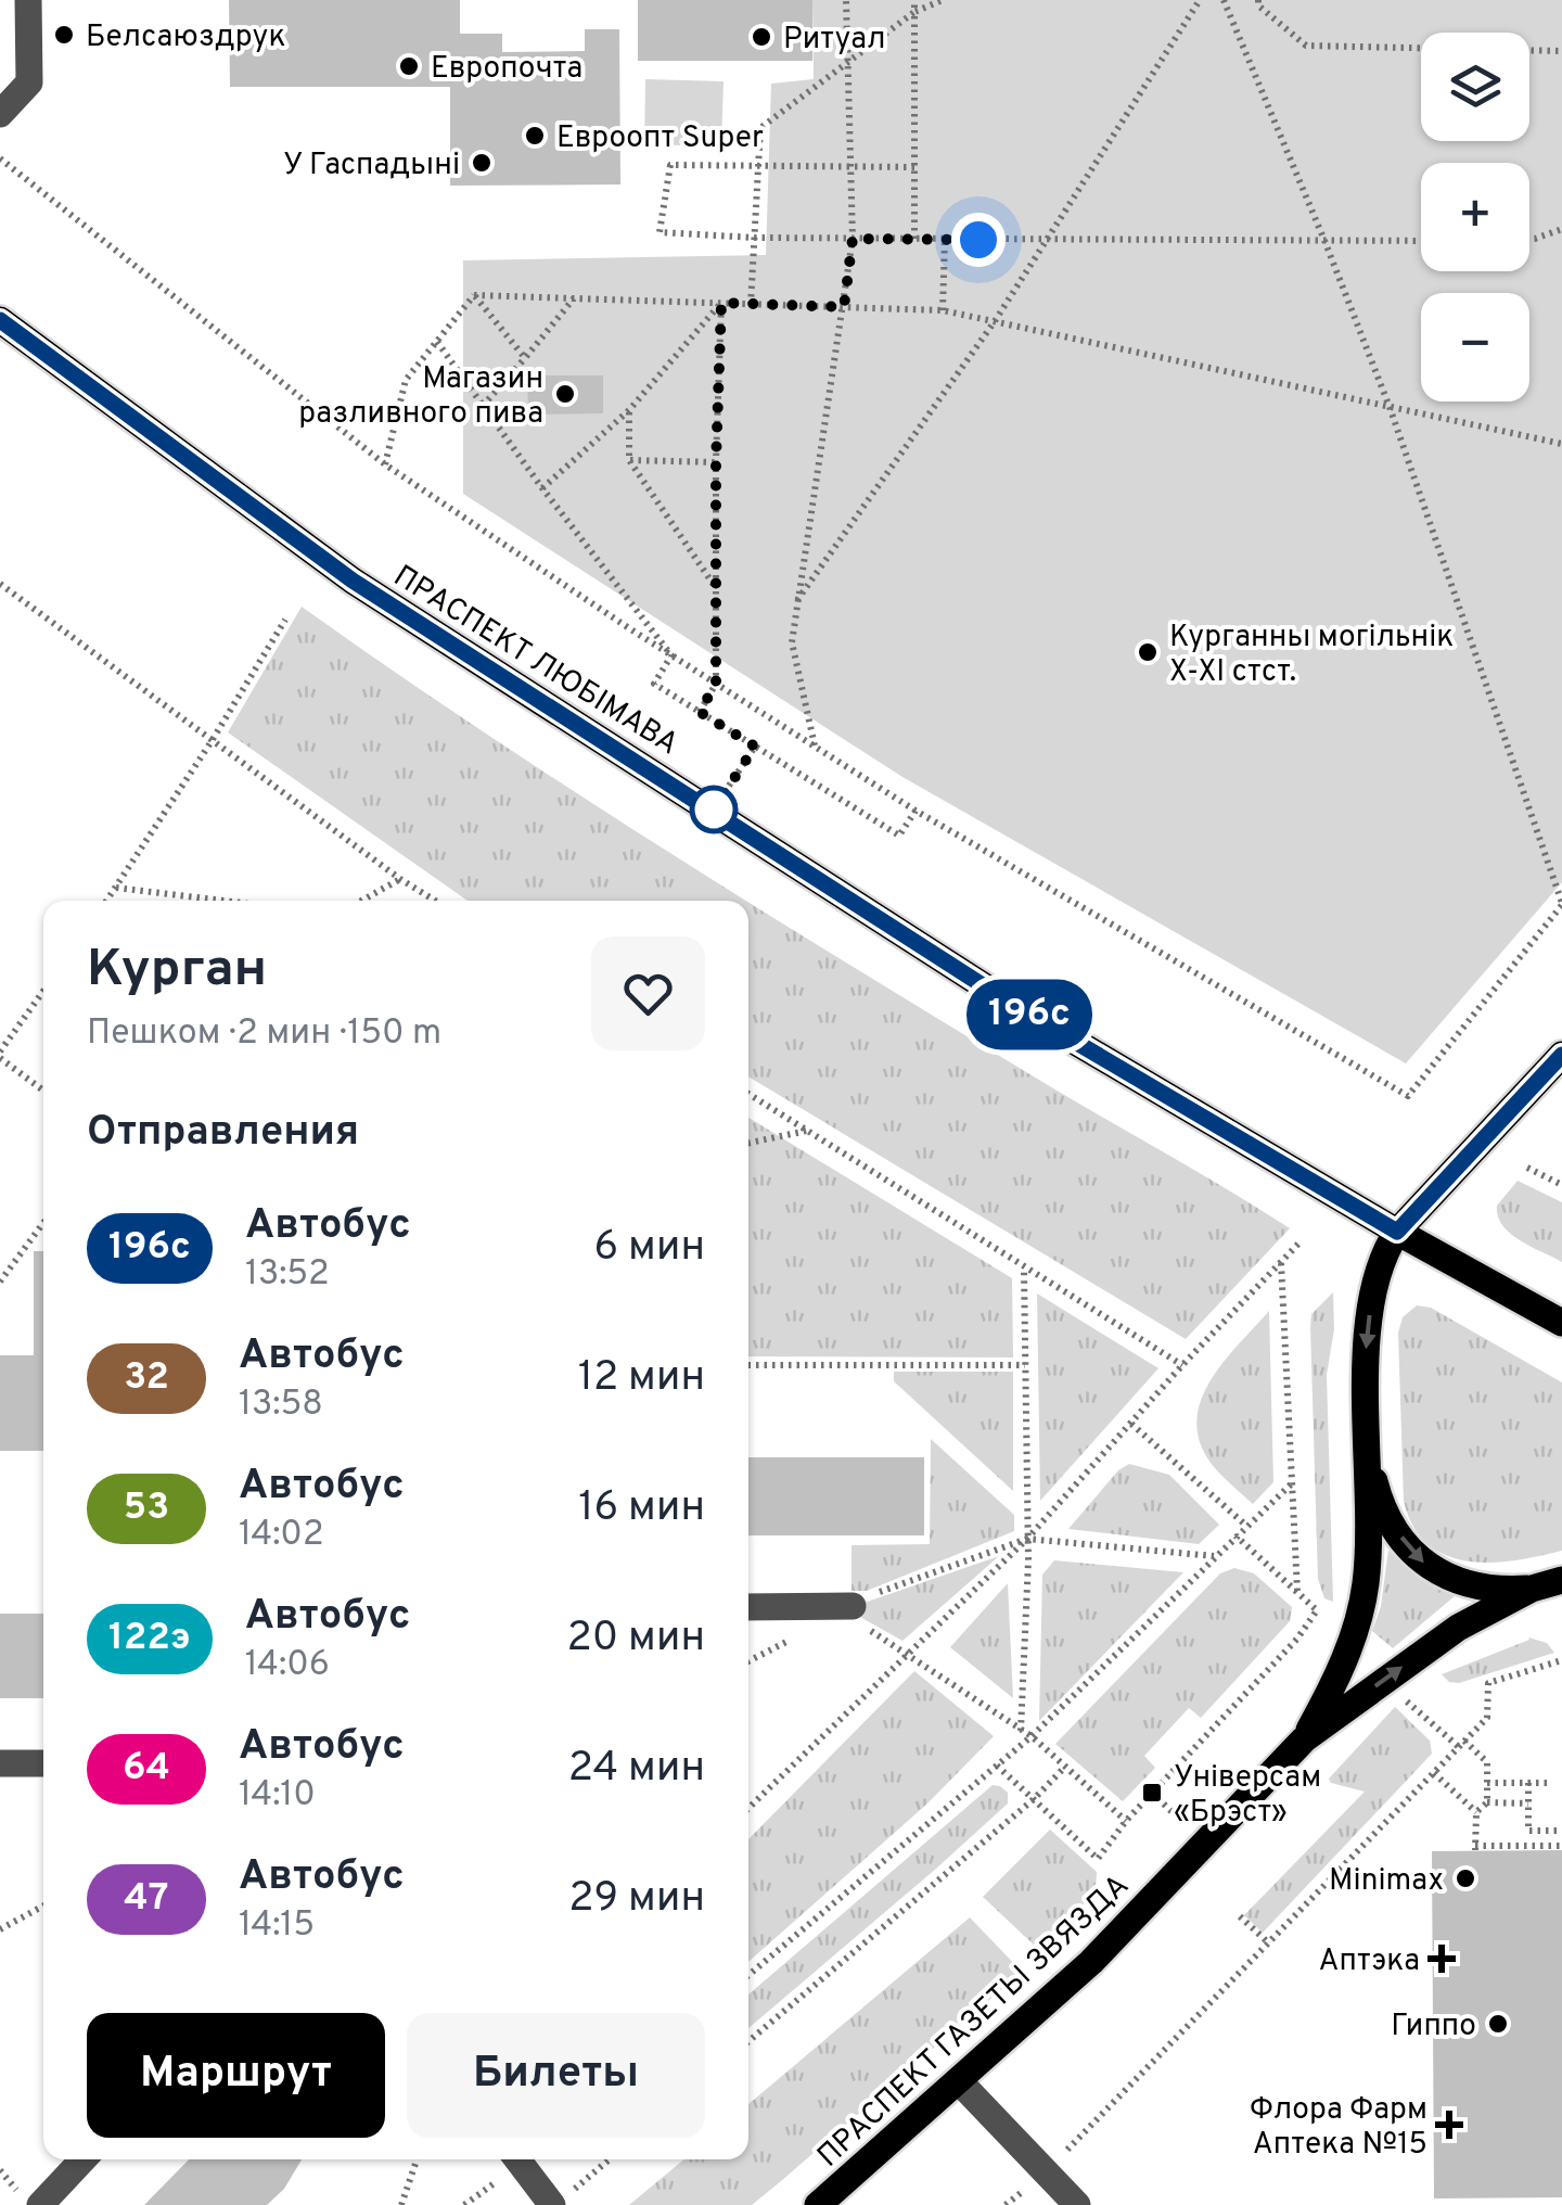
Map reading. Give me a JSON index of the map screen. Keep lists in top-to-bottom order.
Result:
{
  "streets": {
    "main road": ["ПРАСПЕКТ ЛЮБІМАВА", "ПРАСПЕКТ ГАЗЕТЫ ЗВЯЗДА"]
  },
  "crossings": [
    ["ПРАСПЕКТ ЛЮБІМАВА", "ПРАСПЕКТ ГАЗЕТЫ ЗВЯЗДА"]
  ],
  "places": {
    "other": [
      "Белсаюздрук",
      "Ритуал",
      "Европочта",
      "Евроопт Super",
      "У Гаспадынi",
      "Магазин разливного пива",
      "Курганны могільнік Х-ХI стст.",
      "Minimax",
      "Гиппо"
    ],
    "transit": ["Універсам «Брэст»"],
    "health": ["Аптэка", "Флора Фарм Аптека №15"]
  },
  "lines": ["bus line 196с"],
  "page": {
    "on_map": "196с",
    "map_buttons": ["+", "−"],
    "heading": [
      ["Курган", "Пешком · 2 мин · 150 m"],
      "Отправления"
    ],
    "list": [
      {
        "mark": "196с",
        "name": "Автобус",
        "note": "13:52",
        "value": "6 мин"
      },
      {
        "mark": "32",
        "name": "Автобус",
        "note": "13:58",
        "value": "12 мин"
      },
      {
        "mark": "53",
        "name": "Автобус",
        "note": "14:02",
        "value": "16 мин"
      },
      {
        "mark": "122э",
        "name": "Автобус",
        "note": "14:06",
        "value": "20 мин"
      },
      {
        "mark": "64",
        "name": "Автобус",
        "note": "14:10",
        "value": "24 мин"
      },
      {
        "mark": "47",
        "name": "Автобус",
        "note": "14:15",
        "value": "29 мин"
      }
    ],
    "buttons": ["Маршрут", "Билеты"]
  }
}
